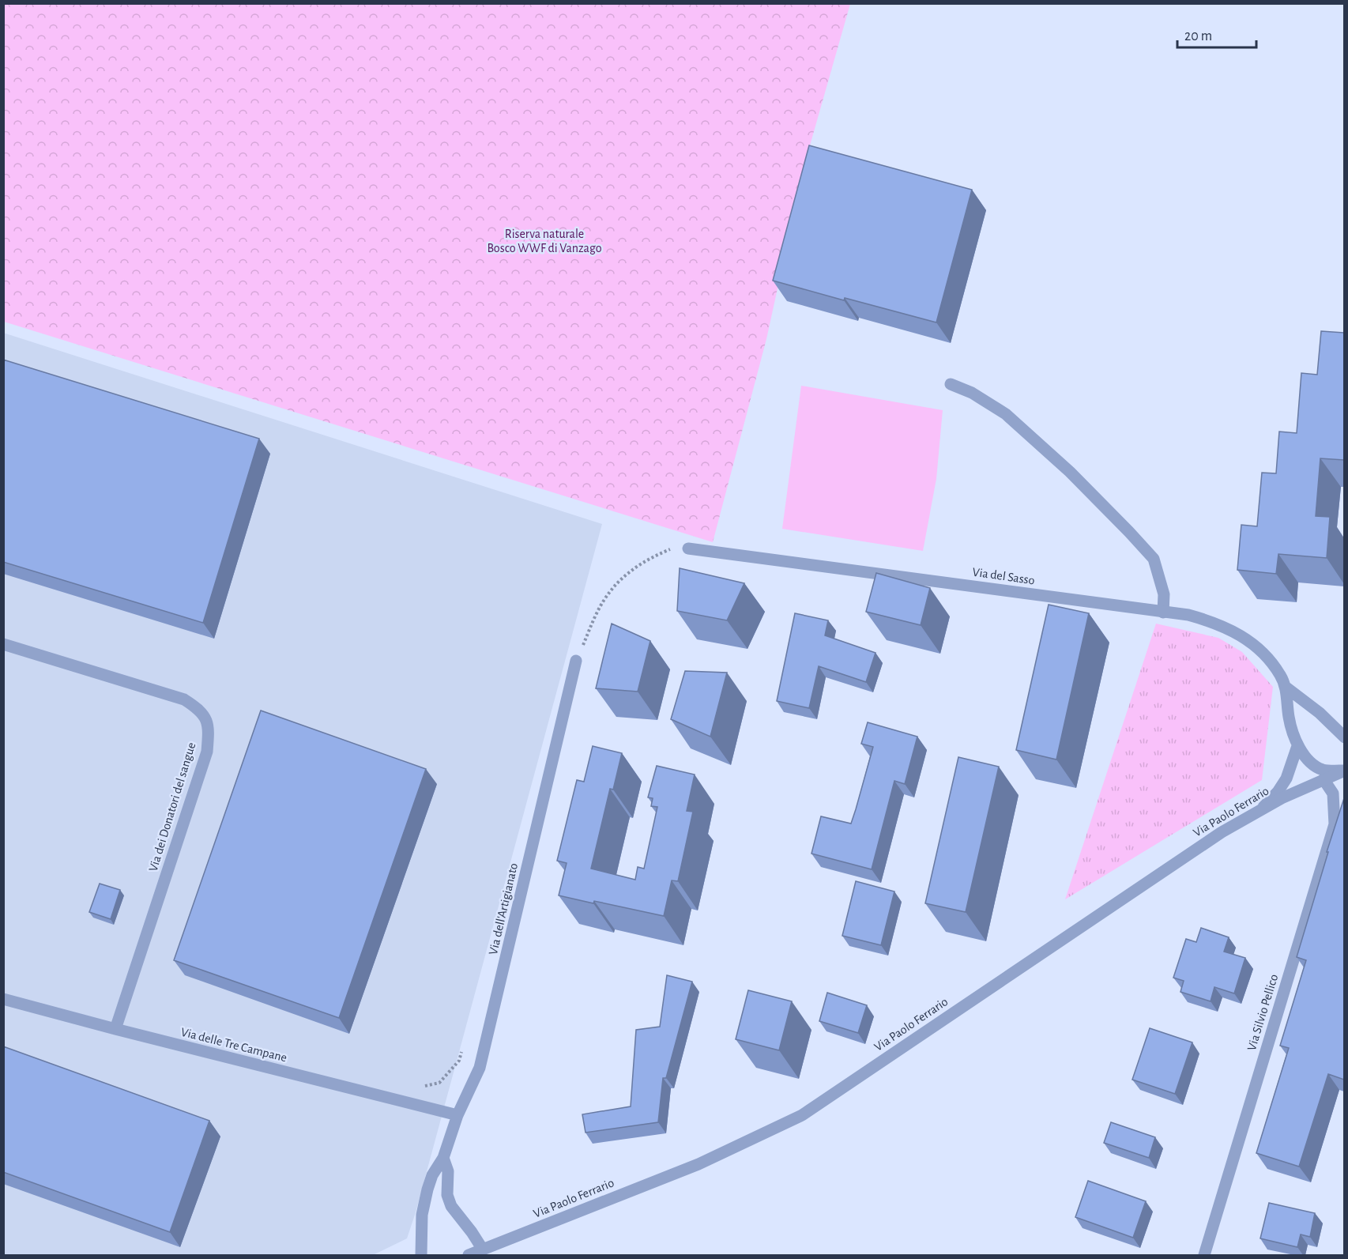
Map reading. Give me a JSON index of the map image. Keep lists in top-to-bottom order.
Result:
{
  "streets": {
    "street": [
      "Via del Sasso",
      "Via dei Donatori del sangue",
      "Via Paolo Ferrario",
      "Via dell'Artigianato",
      "Via Silvio Pellico",
      "Via delle Tre Campane"
    ]
  },
  "crossings": [
    ["Via del Sasso", "Via Paolo Ferrario"],
    ["Via dei Donatori del sangue", "Via delle Tre Campane"],
    ["Via Paolo Ferrario", "Via dell'Artigianato"],
    ["Via Paolo Ferrario", "Via Silvio Pellico"],
    ["Via dell'Artigianato", "Via delle Tre Campane"]
  ],
  "parks": ["Riserva naturale Bosco WWF di Vanzago"],
  "scale_bar": "20 m"
}
